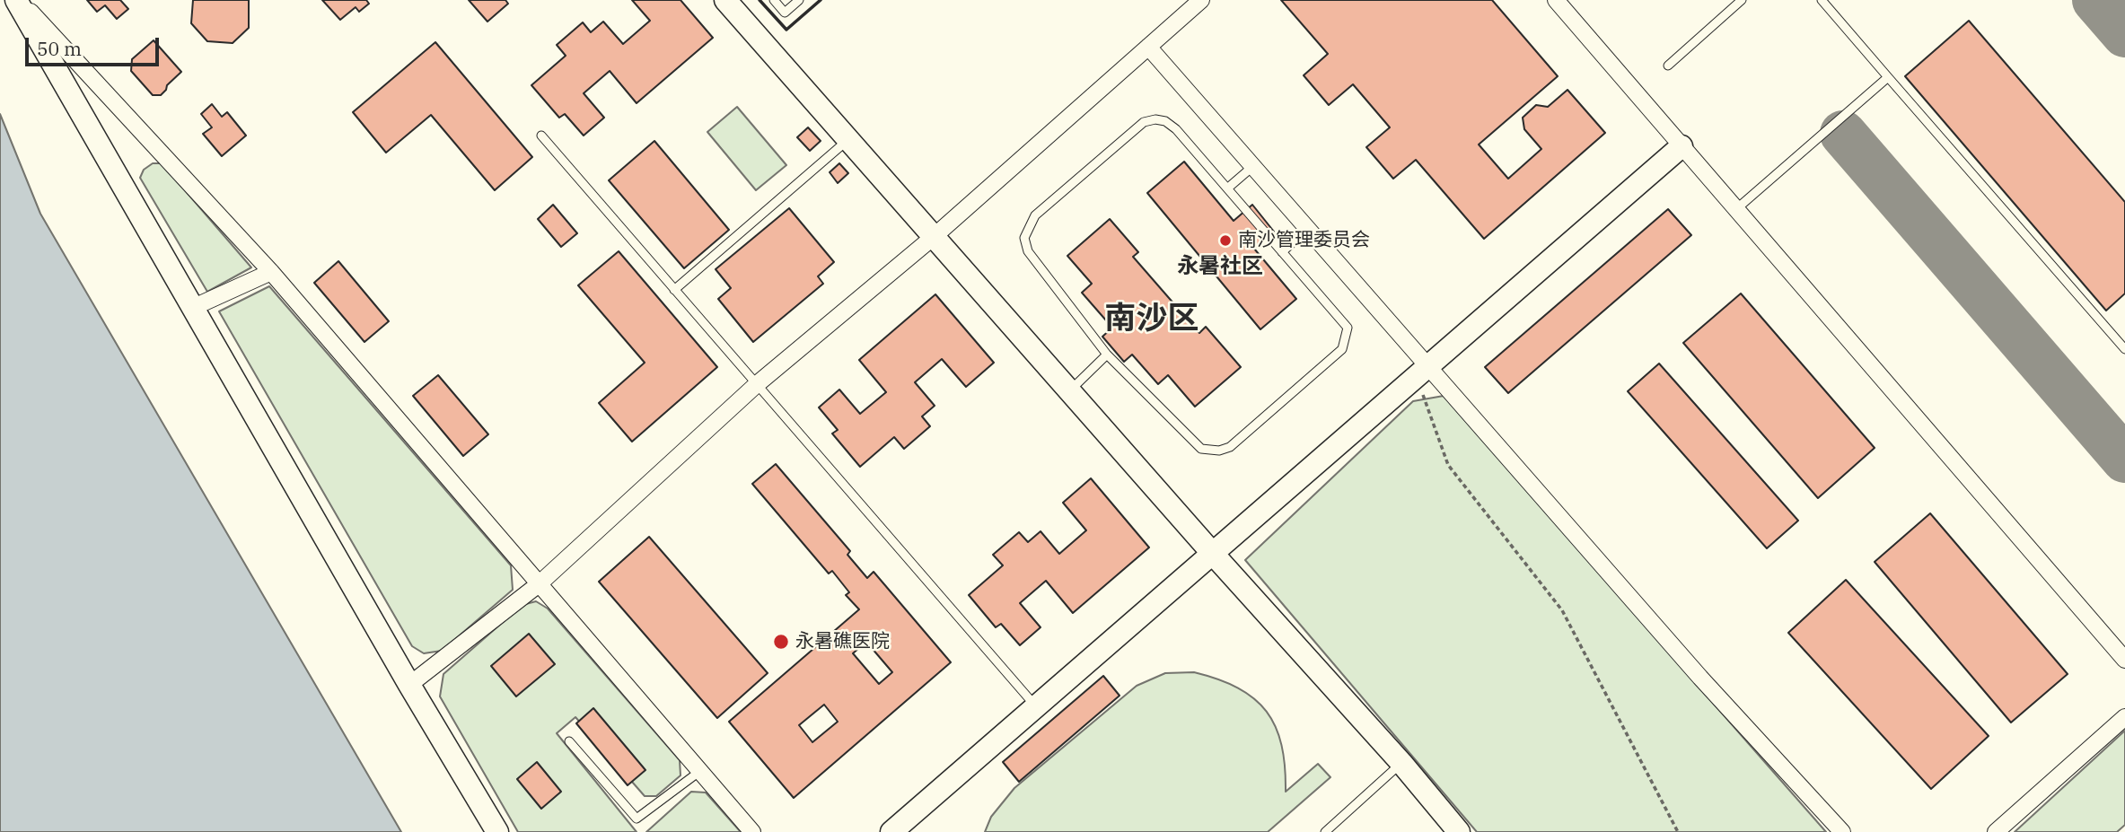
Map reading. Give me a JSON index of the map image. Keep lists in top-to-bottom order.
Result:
{
  "districts": ["永暑社区", "南沙区"],
  "places": ["南沙管理委员会", "永暑礁医院"],
  "scale_bar": "50 m"
}
